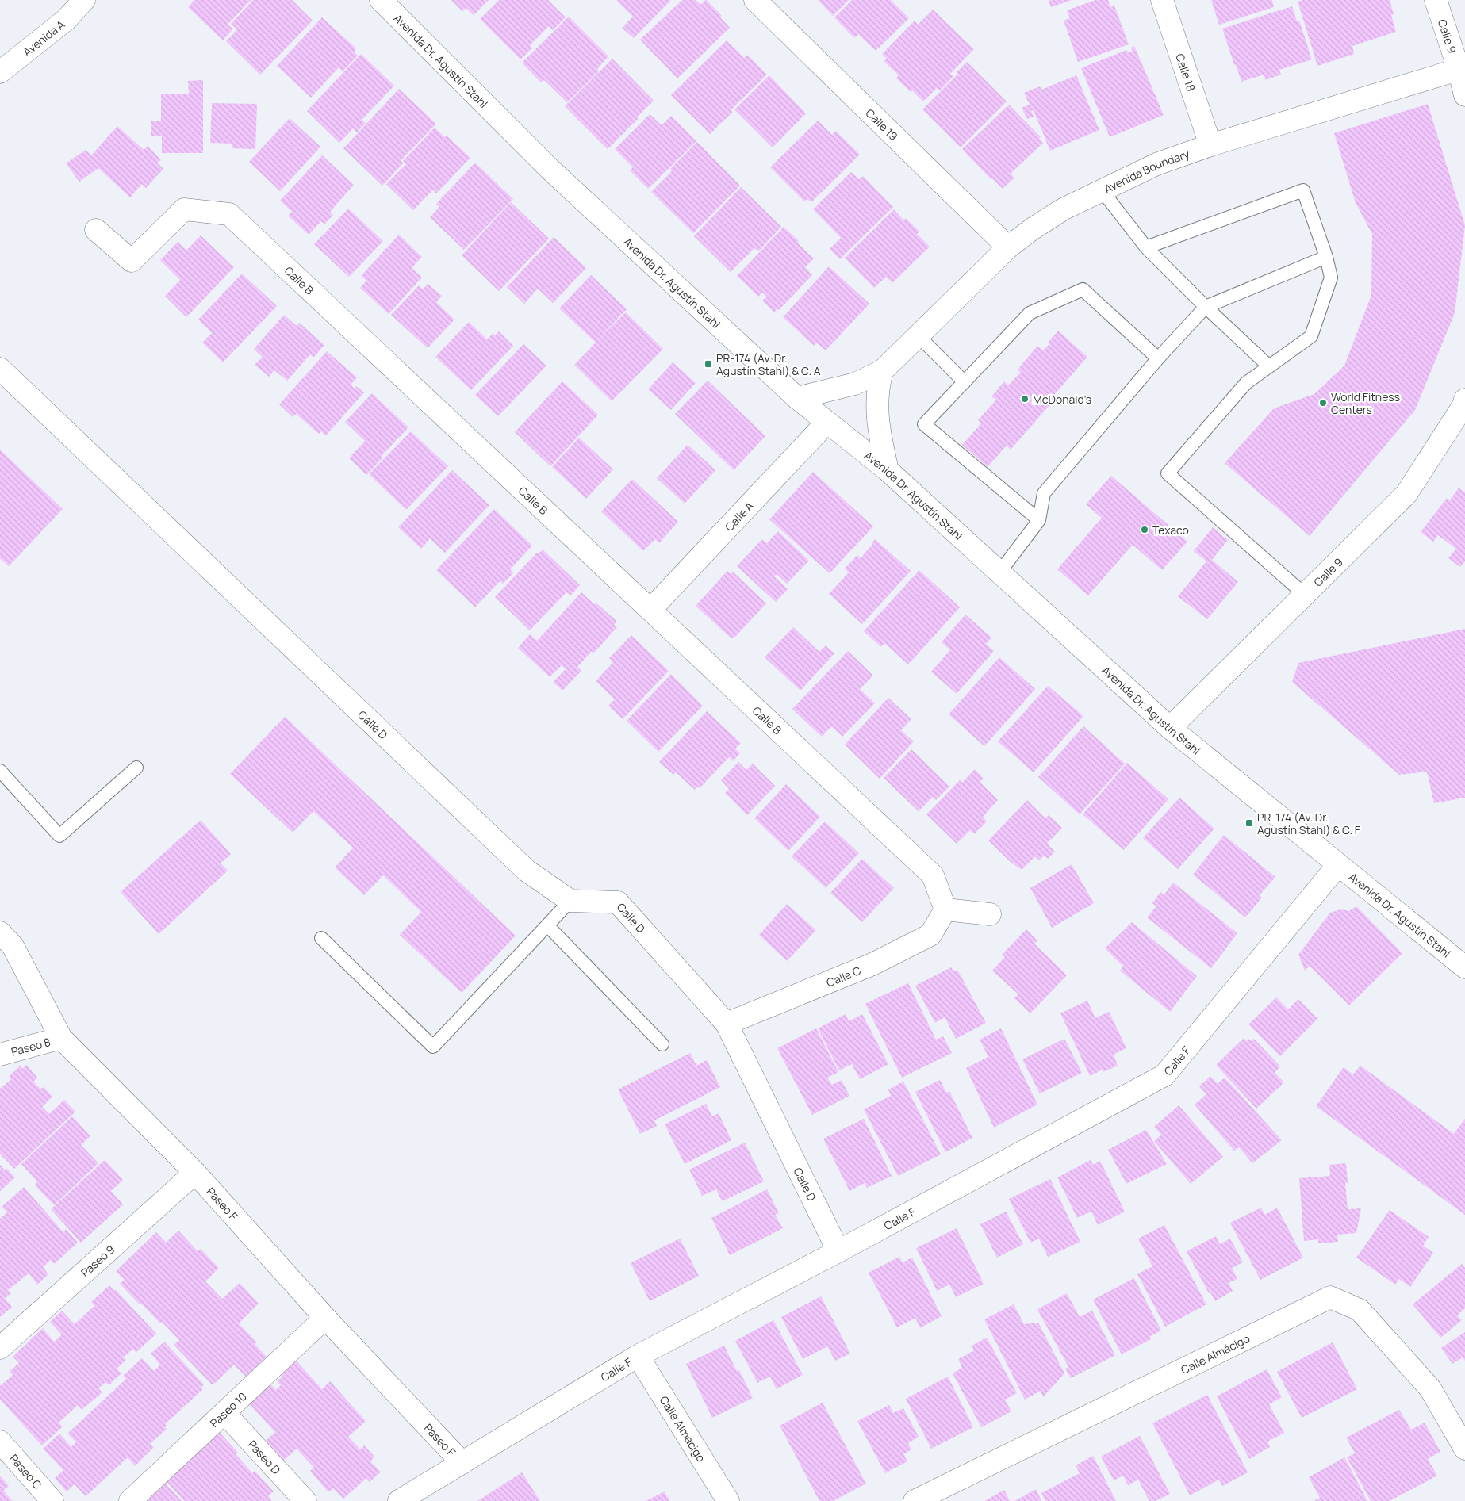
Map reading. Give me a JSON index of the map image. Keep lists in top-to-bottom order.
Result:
{
  "streets": {
    "main road": [
      "Calle 9",
      "Avenida A",
      "Avenida Dr. Agustín Stahl",
      "Calle 18",
      "Calle 19",
      "Avenida Boundary",
      "Calle B",
      "Calle A",
      "Calle D",
      "Calle C",
      "Paseo 8",
      "Calle F",
      "Paseo F",
      "Paseo 9",
      "Calle Almácigo",
      "Paseo 10",
      "Paseo D",
      "Paseo C"
    ]
  },
  "crossings": [
    ["Calle 9", "Avenida Dr. Agustín Stahl"],
    ["Calle 9", "Avenida Boundary"],
    ["Avenida Dr. Agustín Stahl", "Avenida Boundary"],
    ["Avenida Dr. Agustín Stahl", "Calle A"],
    ["Avenida Dr. Agustín Stahl", "Calle F"],
    ["Calle 18", "Avenida Boundary"],
    ["Calle 19", "Avenida Boundary"],
    ["Calle B", "Calle A"],
    ["Calle B", "Calle C"],
    ["Calle D", "Calle C"],
    ["Calle D", "Calle F"],
    ["Paseo 8", "Paseo F"],
    ["Calle F", "Paseo F"],
    ["Calle F", "Calle Almácigo"],
    ["Paseo F", "Paseo 9"],
    ["Paseo F", "Paseo 10"],
    ["Paseo 10", "Paseo D"]
  ],
  "places": {
    "transit": ["PR-174 (Av. Dr. Agustín Stahl) & C. A", "PR-174 (Av. Dr. Agustín Stahl) & C. F"],
    "other": ["McDonald's", "World Fitness Centers", "Texaco"]
  }
}
